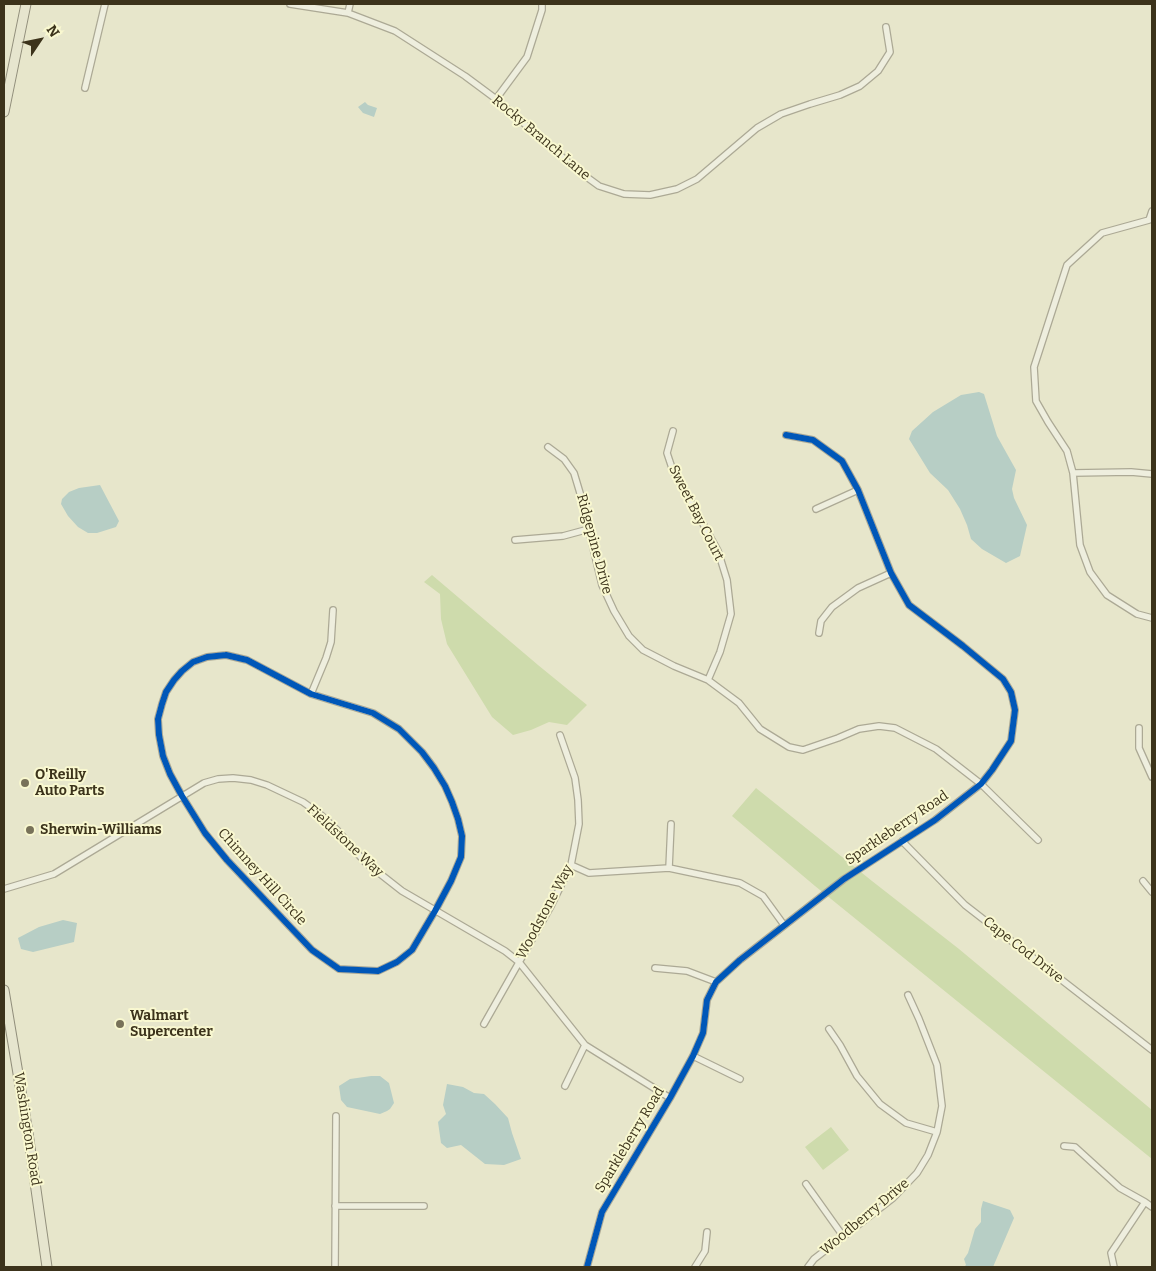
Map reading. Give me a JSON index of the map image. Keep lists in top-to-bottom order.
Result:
{
  "streets": {
    "main road": ["Washington Road"],
    "street": [
      "Rocky Branch Lane",
      "Sweet Bay Court",
      "Ridgepine Drive",
      "Sparkleberry Road",
      "Fieldstone Way",
      "Chimney Hill Circle",
      "Woodstone Way",
      "Cape Cod Drive",
      "Woodberry Drive"
    ]
  },
  "crossings": [
    ["Sweet Bay Court", "Ridgepine Drive"],
    ["Ridgepine Drive", "Sparkleberry Road"],
    ["Sparkleberry Road", "Fieldstone Way"],
    ["Sparkleberry Road", "Cape Cod Drive"],
    ["Fieldstone Way", "Chimney Hill Circle"],
    ["Fieldstone Way", "Woodstone Way"]
  ],
  "places": ["O'Reilly Auto Parts", "Sherwin-Williams", "Walmart Supercenter"],
  "north": "top right"
}
